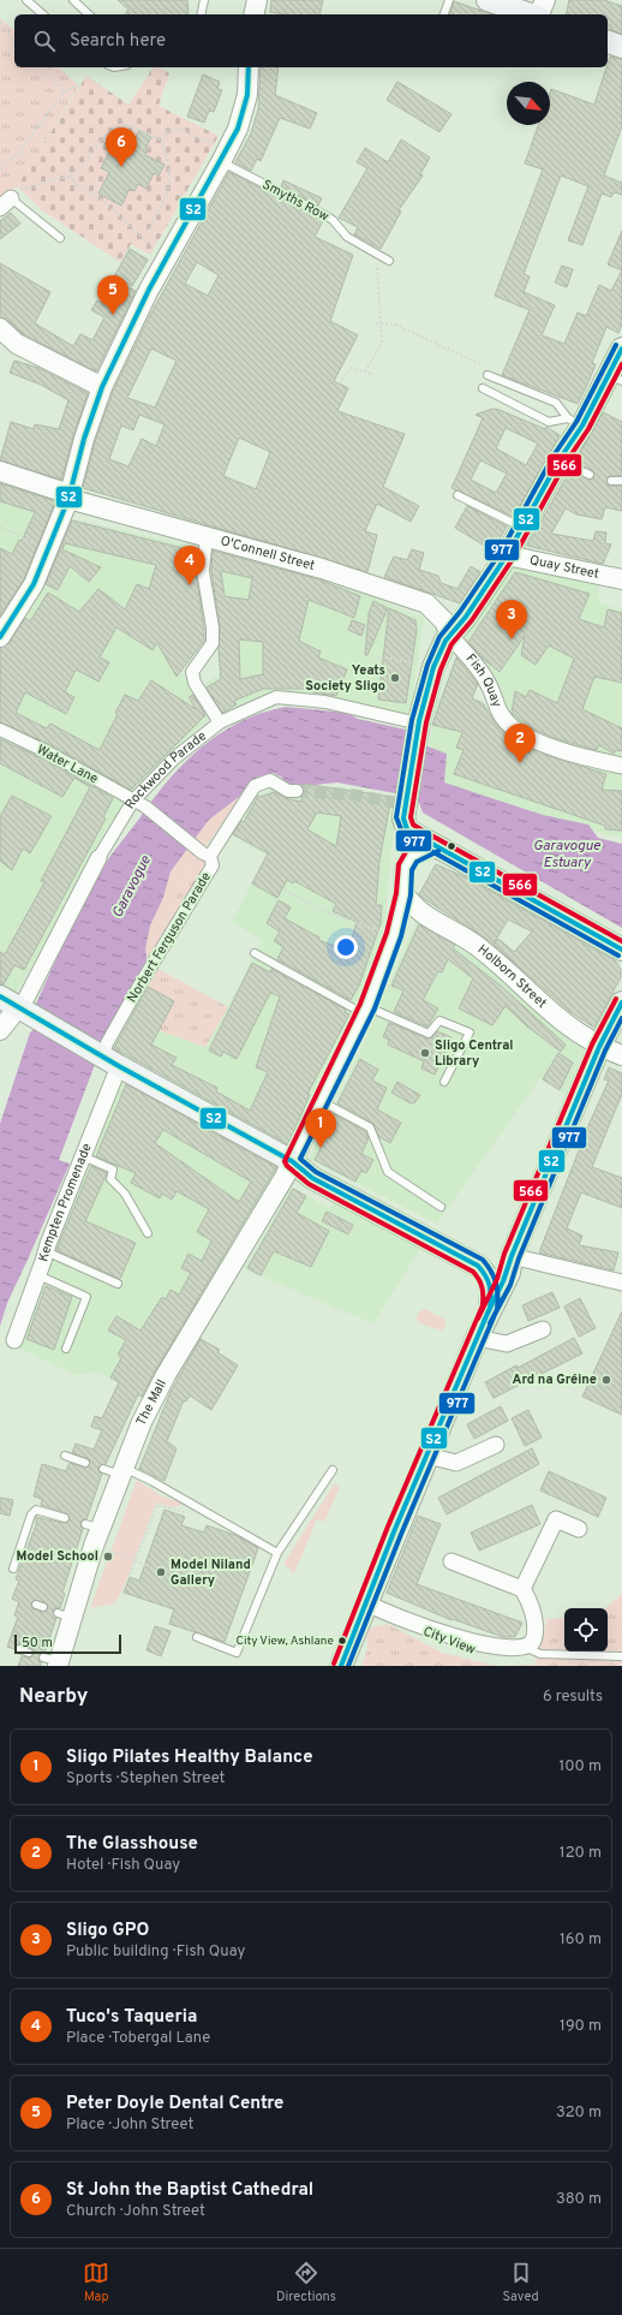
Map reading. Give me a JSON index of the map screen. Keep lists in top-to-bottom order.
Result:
{
  "streets": {
    "street": [
      "O'Connell Street",
      "Quay Street",
      "Fish Quay",
      "Water Lane",
      "Rockwood Parade",
      "Norbert Ferguson Parade",
      "Holborn Street",
      "Kempten Promenade",
      "The Mall",
      "City View"
    ],
    "lane": ["Smyths Row"]
  },
  "crossings": [
    ["O'Connell Street", "Fish Quay"],
    ["Water Lane", "Rockwood Parade"],
    ["Water Lane", "Norbert Ferguson Parade"],
    ["Norbert Ferguson Parade", "Kempten Promenade"],
    ["Holborn Street", "The Mall"]
  ],
  "water": ["Garavogue Estuary", "Garavogue"],
  "places": [
    "Yeats Society Sligo",
    "Sligo Central Library",
    "Ard na Gréine",
    "Model School",
    "Model Niland Gallery",
    "City View, Ashlane"
  ],
  "lines": ["transit line S2", "transit line 977", "transit line 566"],
  "scale_bar": "50 m",
  "north": "bottom right",
  "page": {
    "search": "Search here",
    "pins": [
      "6",
      "5",
      "4",
      "3",
      "2",
      "1"
    ],
    "scale": "50 m",
    "heading": ["Nearby", "6 results"],
    "list": [
      {
        "mark": "1",
        "name": "Sligo Pilates Healthy Balance",
        "note": "Sports · Stephen Street",
        "value": "100 m"
      },
      {
        "mark": "2",
        "name": "The Glasshouse",
        "note": "Hotel · Fish Quay",
        "value": "120 m"
      },
      {
        "mark": "3",
        "name": "Sligo GPO",
        "note": "Public building · Fish Quay",
        "value": "160 m"
      },
      {
        "mark": "4",
        "name": "Tuco's Taqueria",
        "note": "Place · Tobergal Lane",
        "value": "190 m"
      },
      {
        "mark": "5",
        "name": "Peter Doyle Dental Centre",
        "note": "Place · John Street",
        "value": "320 m"
      },
      {
        "mark": "6",
        "name": "St John the Baptist Cathedral",
        "note": "Church · John Street",
        "value": "380 m"
      }
    ],
    "nav": ["Map", "Directions", "Saved"]
  }
}
